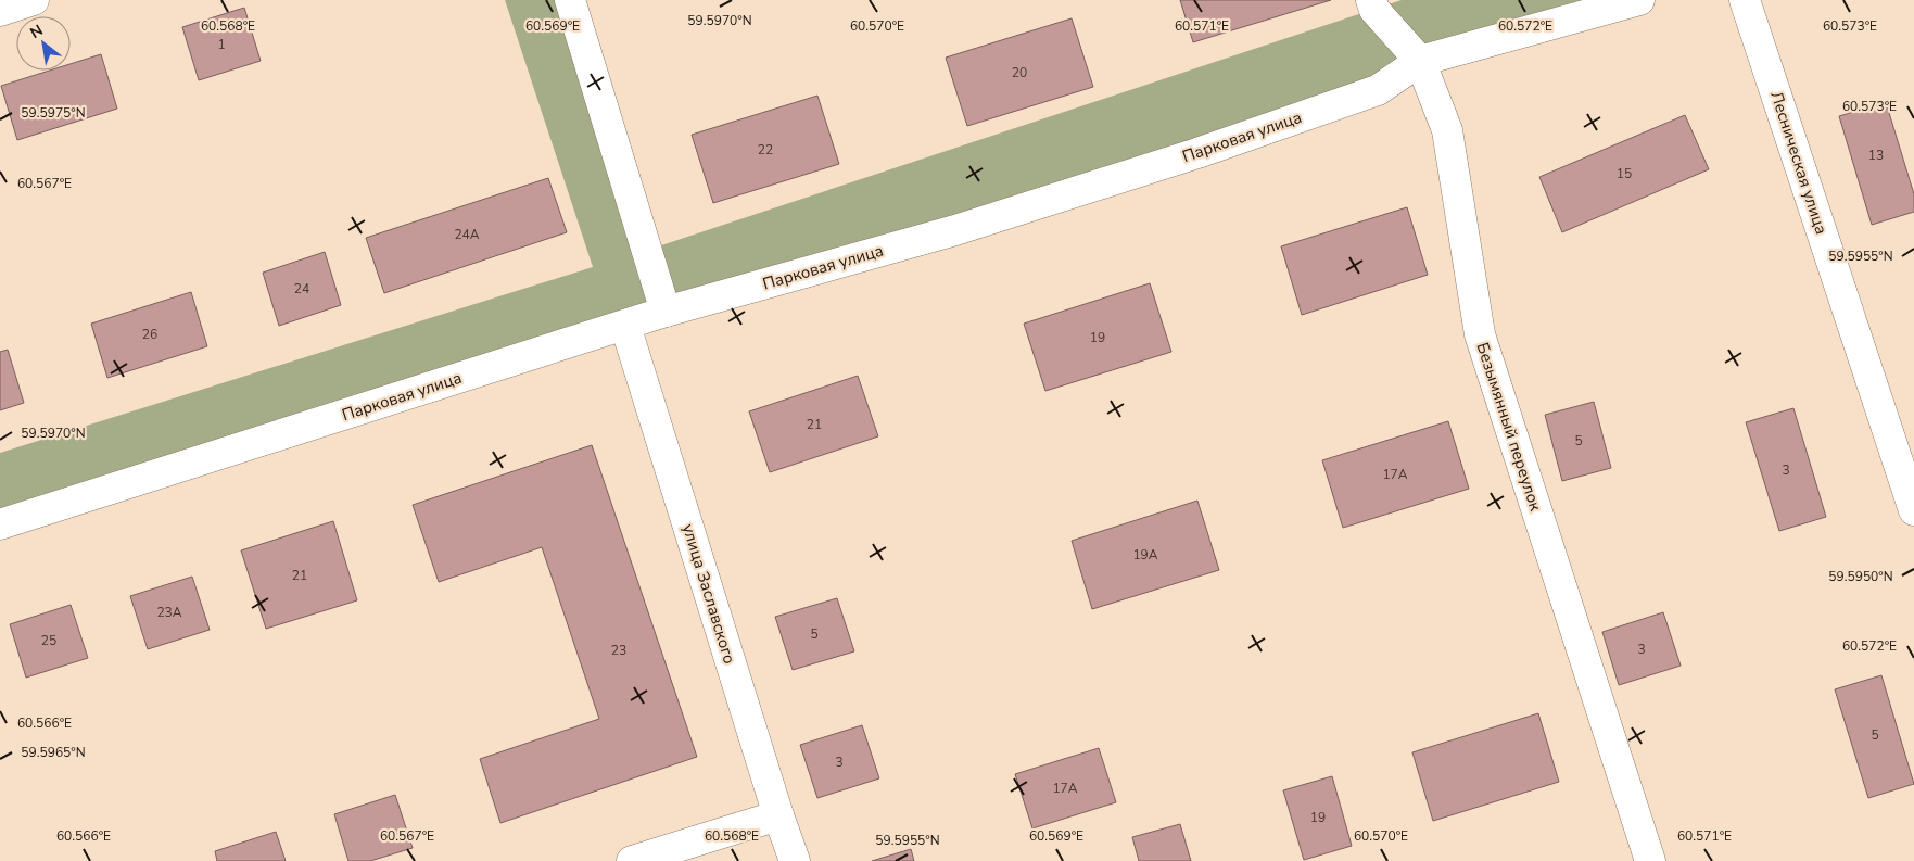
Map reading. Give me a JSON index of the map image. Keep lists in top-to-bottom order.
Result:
{
  "streets": {
    "street": [
      "Парковая улица",
      "Лесническая улица",
      "Безымянный переулок",
      "улица Заславского"
    ]
  },
  "crossings": [
    ["Парковая улица", "Безымянный переулок"],
    ["Парковая улица", "улица Заславского"]
  ],
  "house_numbers": [
    "1",
    "20",
    "22",
    "13",
    "15",
    "24А",
    "24",
    "26",
    "19",
    "21",
    "5",
    "3",
    "17А",
    "19А",
    "21",
    "23А",
    "5",
    "25",
    "3",
    "23",
    "5",
    "3",
    "17А",
    "19"
  ],
  "north": "top left",
  "coordinates": [
    "59.5970°N",
    "60.568°E",
    "60.569°E",
    "60.570°E",
    "60.571°E",
    "60.572°E",
    "60.573°E",
    "59.5975°N",
    "60.567°E",
    "59.5955°N",
    "59.5950°N",
    "60.566°E",
    "59.5965°N"
  ]
}
